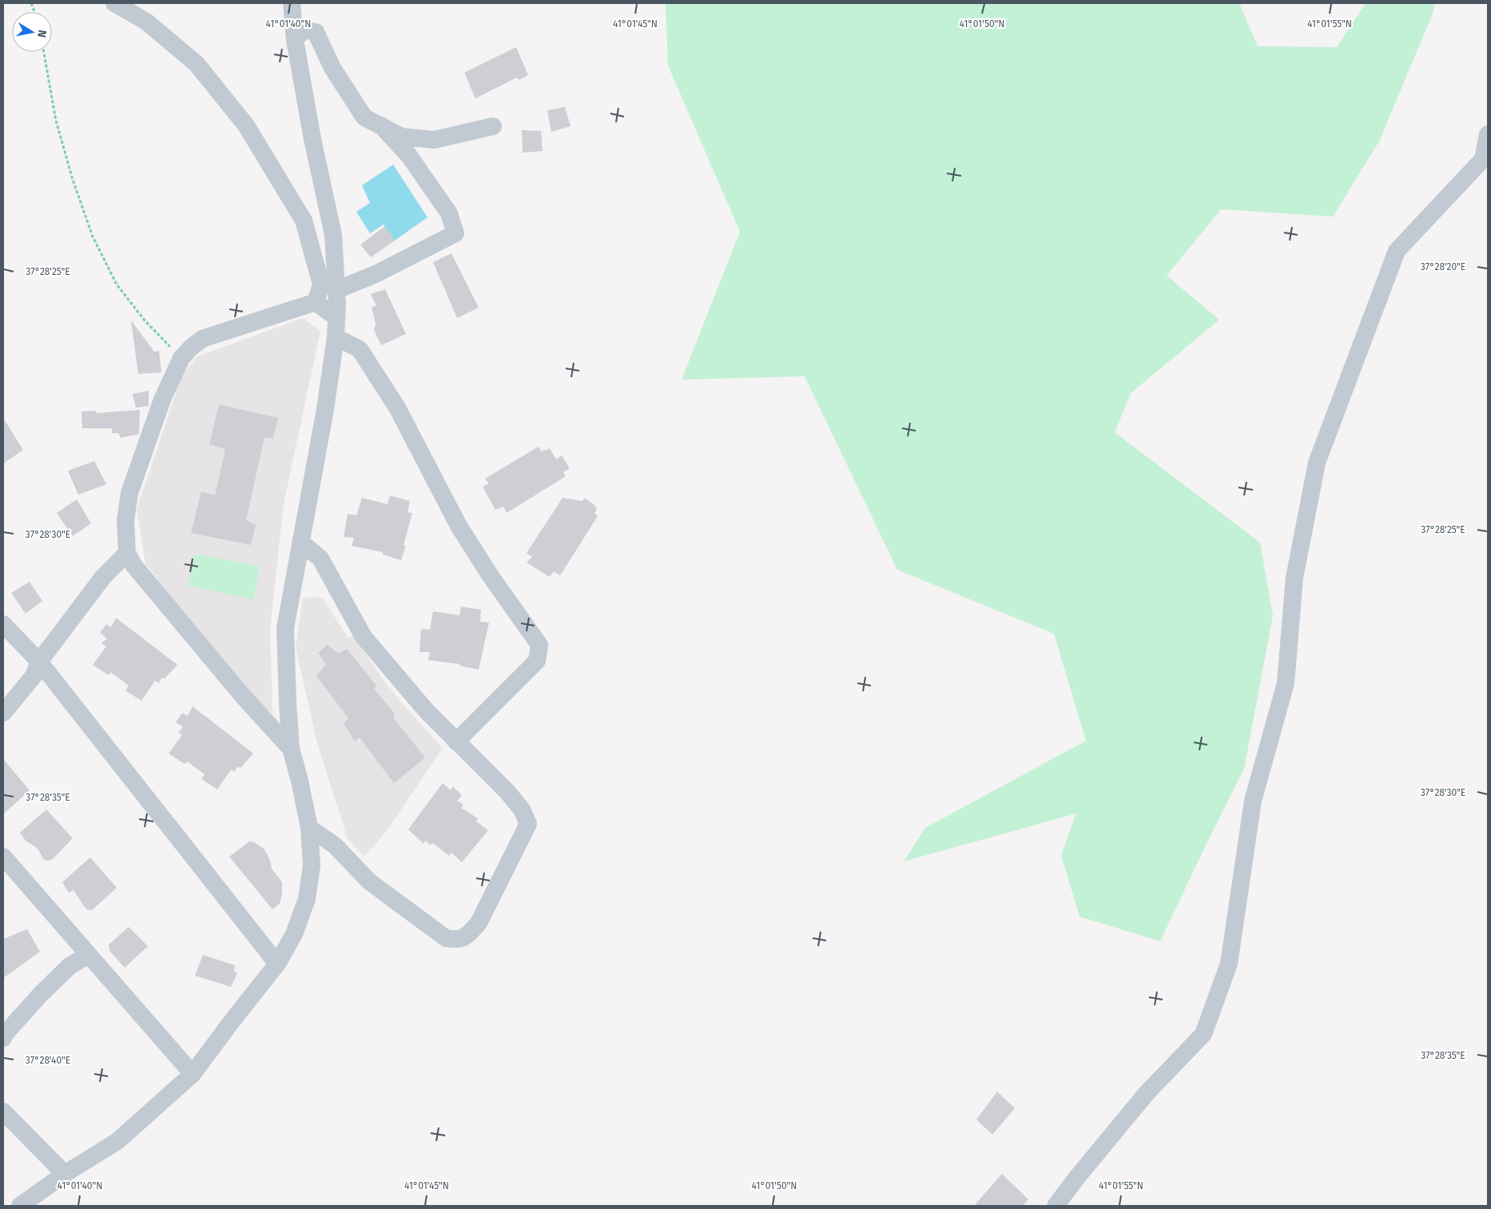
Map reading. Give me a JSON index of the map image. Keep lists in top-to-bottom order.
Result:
{
  "north": "right",
  "coordinates": [
    "41°01'40\"N",
    "41°01'45\"N",
    "41°01'50\"N",
    "41°01'55\"N",
    "37°28'20\"E",
    "37°28'25\"E",
    "37°28'30\"E",
    "37°28'35\"E",
    "37°28'40\"E"
  ]
}
